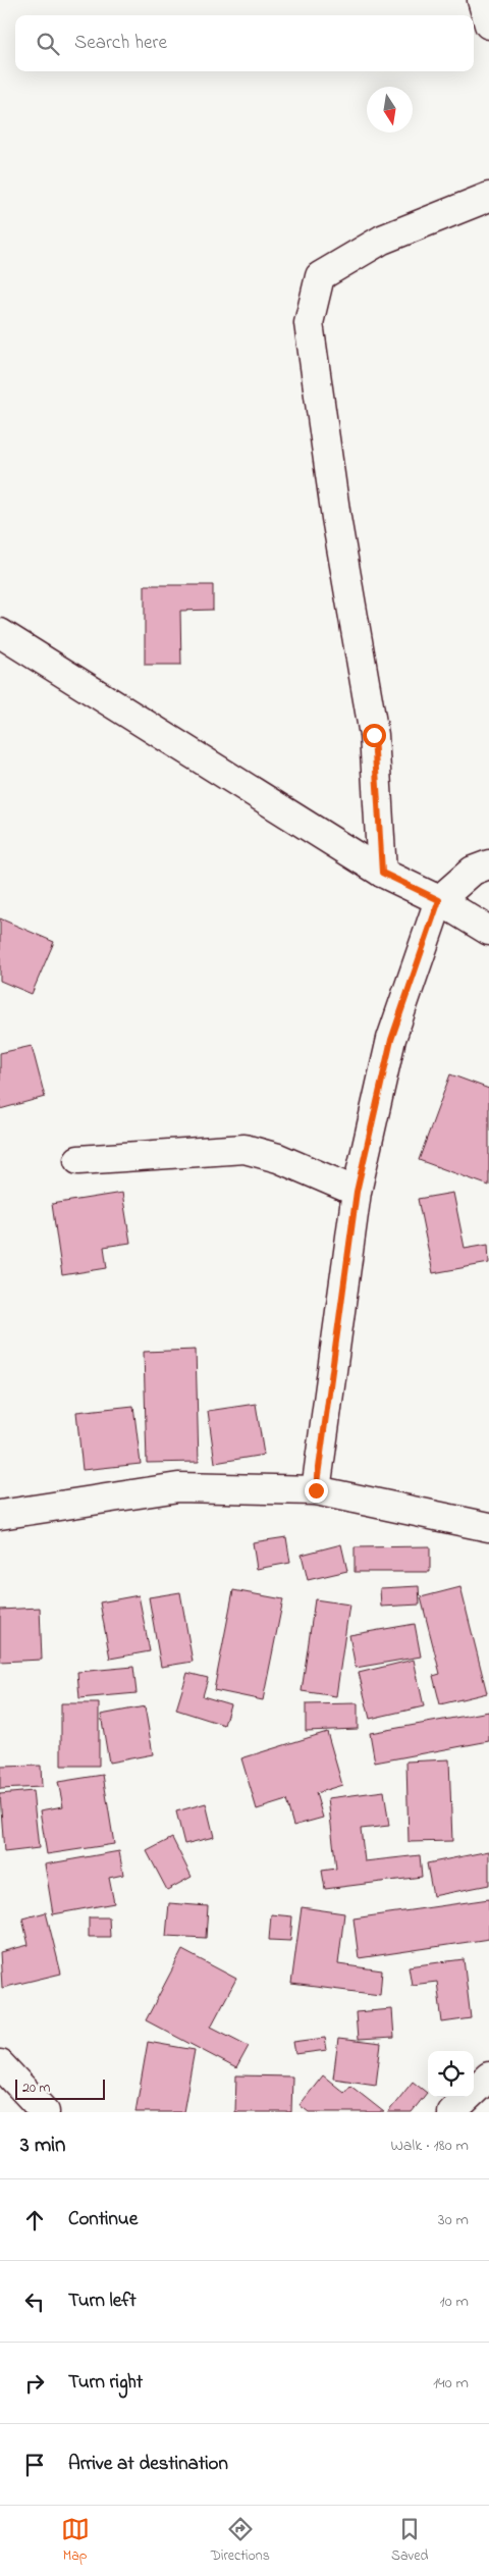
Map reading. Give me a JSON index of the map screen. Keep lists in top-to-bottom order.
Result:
{
  "scale_bar": "20 m",
  "north": "bottom",
  "page": {
    "search": "Search here",
    "scale": "20 m",
    "heading": ["3 min", "Walk · 180 m"],
    "list": [
      ["Continue", "30 m"],
      ["Turn left", "10 m"],
      ["Turn right", "140 m"],
      "Arrive at destination"
    ],
    "nav": ["Map", "Directions", "Saved"]
  }
}
